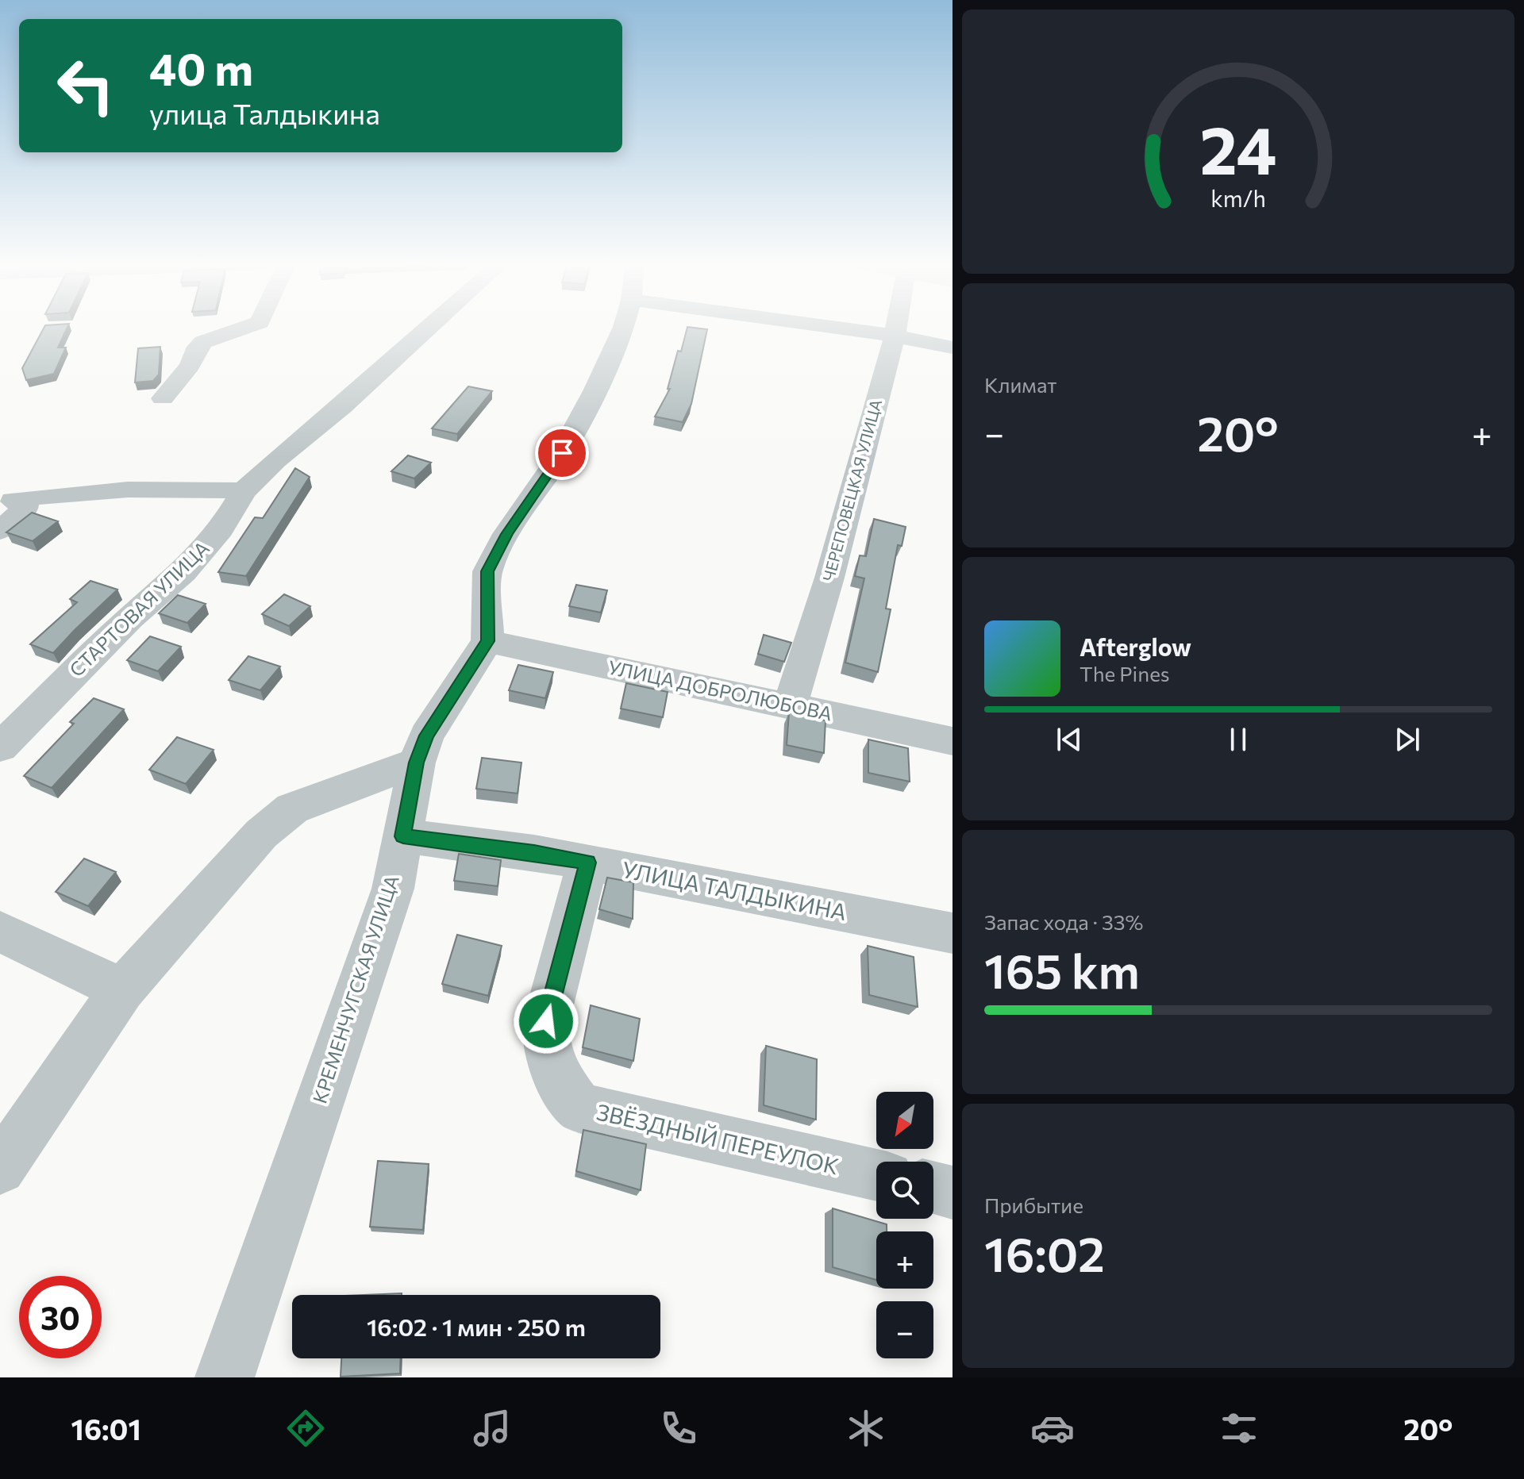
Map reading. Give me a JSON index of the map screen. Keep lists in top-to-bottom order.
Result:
{
  "streets": {
    "street": [
      "ЧЕРЕПОВЕЦКАЯ УЛИЦА",
      "СТАРТОВАЯ УЛИЦА",
      "УЛИЦА ДОБРОЛЮБОВА",
      "УЛИЦА ТАЛДЫКИНА",
      "КРЕМЕНЧУГСКАЯ УЛИЦА",
      "ЗВЁЗДНЫЙ ПЕРЕУЛОК"
    ]
  },
  "crossings": [
    ["ЧЕРЕПОВЕЦКАЯ УЛИЦА", "УЛИЦА ДОБРОЛЮБОВА"],
    ["УЛИЦА ДОБРОЛЮБОВА", "КРЕМЕНЧУГСКАЯ УЛИЦА"],
    ["УЛИЦА ТАЛДЫКИНА", "КРЕМЕНЧУГСКАЯ УЛИЦА"],
    ["УЛИЦА ТАЛДЫКИНА", "ЗВЁЗДНЫЙ ПЕРЕУЛОК"]
  ],
  "north": "bottom left",
  "page": {
    "turn": ["40 m", "улица Талдыкина"],
    "tile": [
      "Климат",
      ["Запас хода · 33%", "165 km"],
      ["Прибытие", "16:02"]
    ],
    "heat": ["−", "20°", "+"],
    "song": ["Afterglow", "The Pines"],
    "map_buttons": ["+", "−"],
    "limit": "30",
    "trip": "16:02 · 1 мин · 250 m",
    "tabs": ["16:01", "20°"],
    "gauge": ["24", "km/h"]
  }
}
